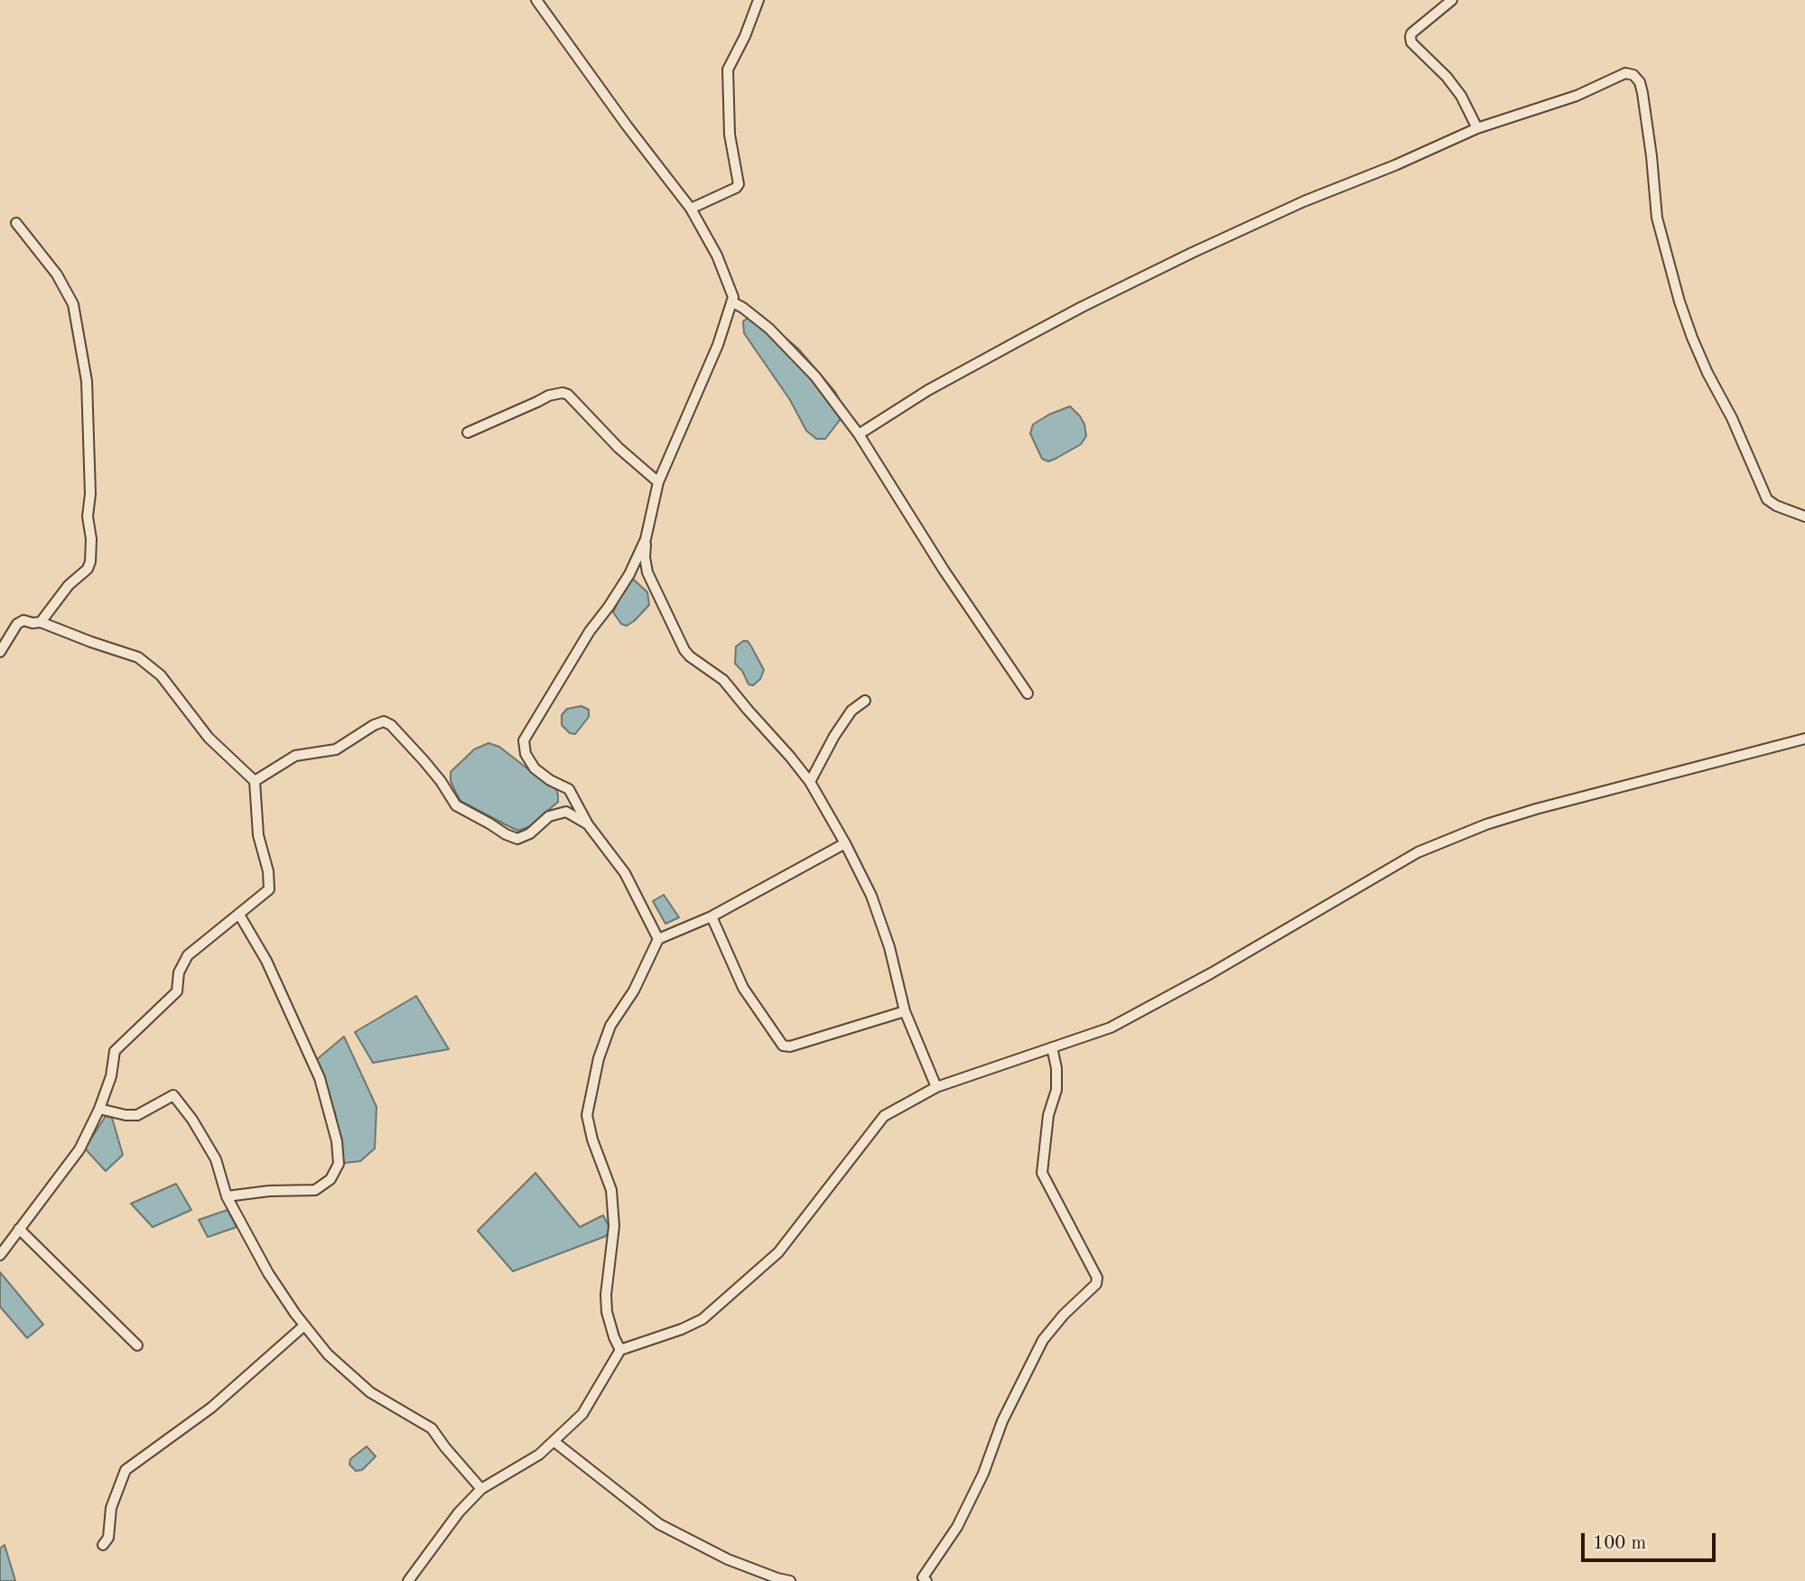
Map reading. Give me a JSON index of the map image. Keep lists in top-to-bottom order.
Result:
{
  "scale_bar": "100 m"
}
